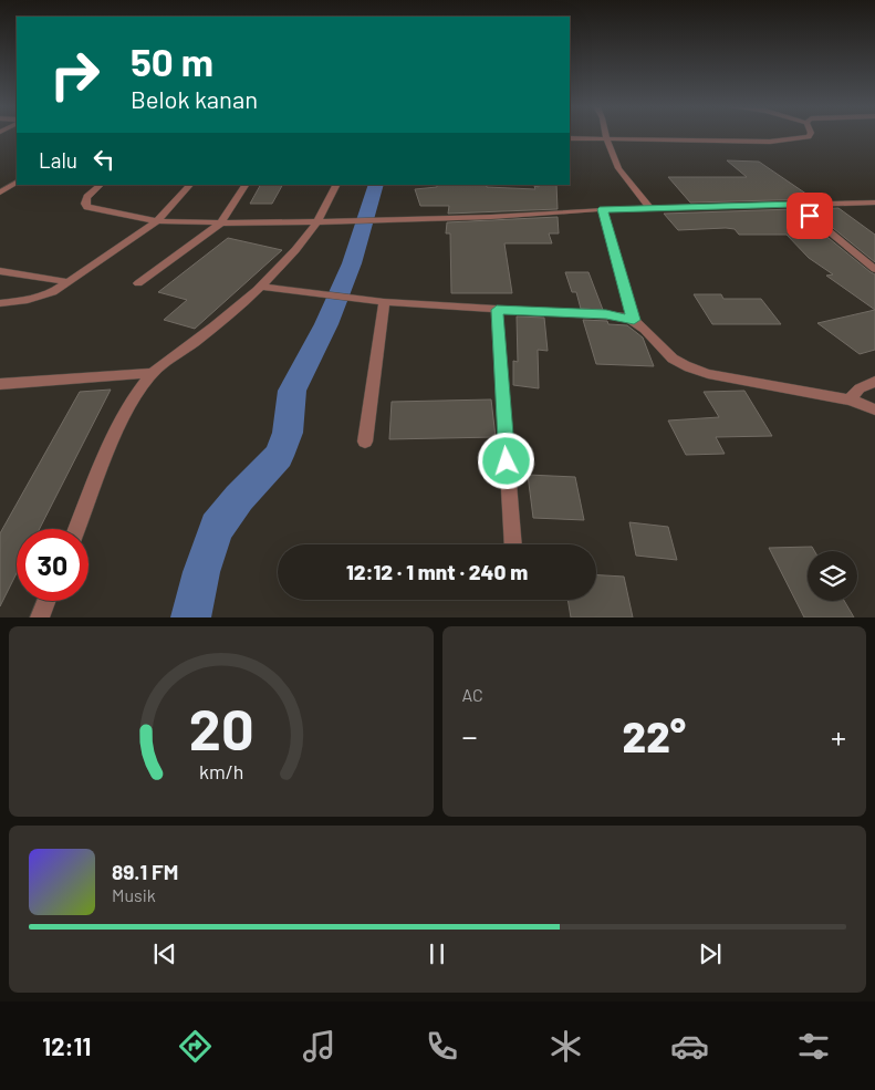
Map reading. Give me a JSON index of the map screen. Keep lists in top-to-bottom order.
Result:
{
  "page": {
    "turn": ["50 m", "Belok kanan"],
    "then": "Lalu",
    "limit": "30",
    "trip": "12:12 · 1 mnt · 240 m",
    "tile": "AC",
    "heat": ["−", "22°", "+"],
    "song": ["89.1 FM", "Musik"],
    "tabs": "12:11",
    "gauge": ["20", "km/h"]
  }
}
